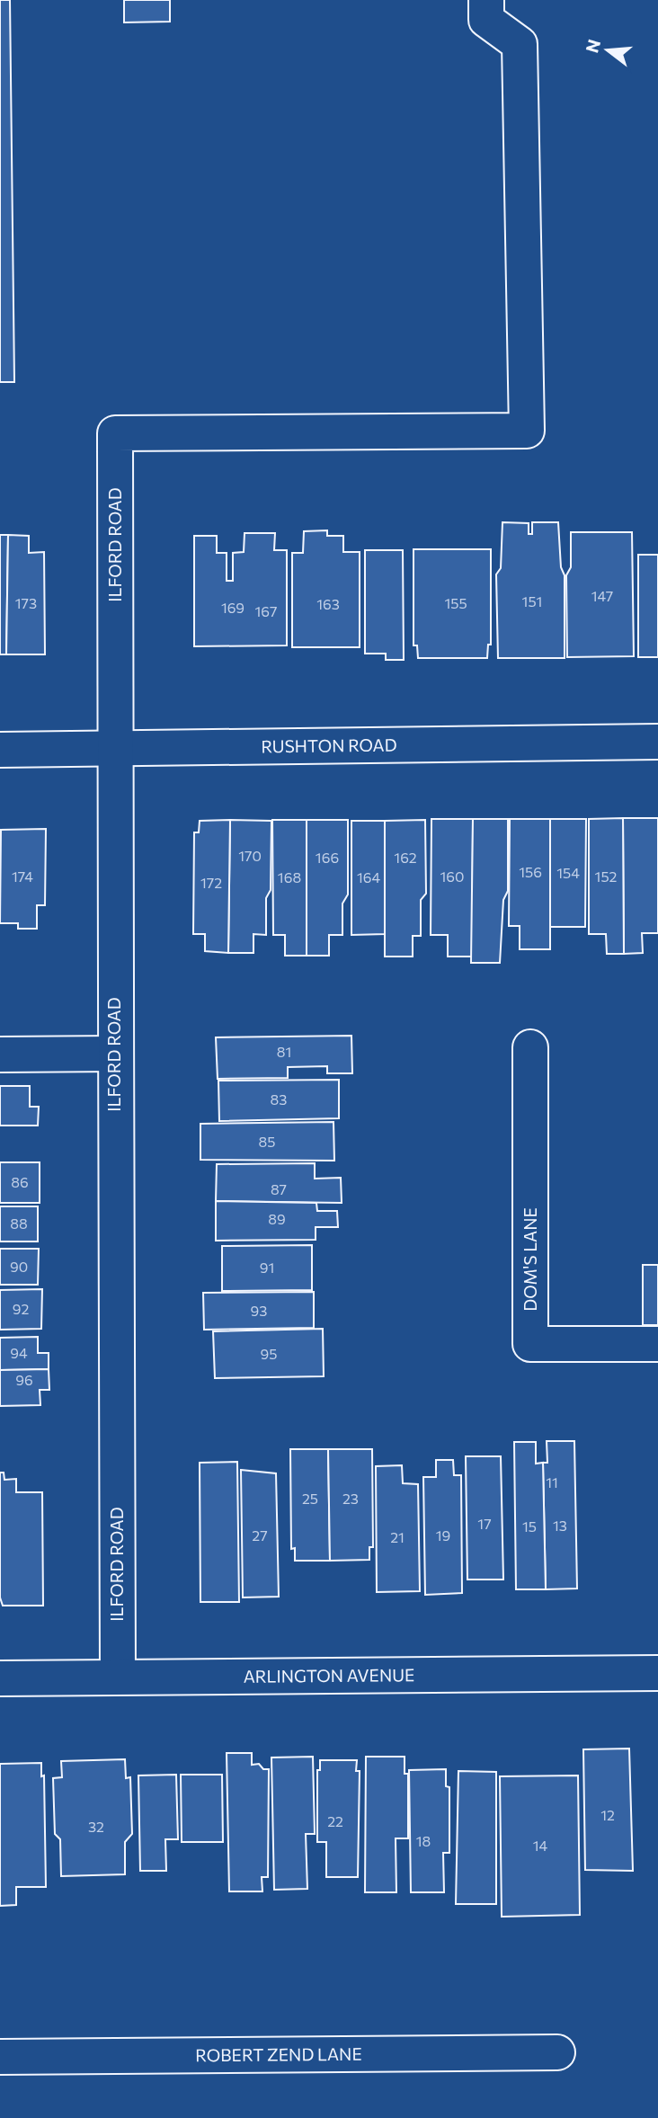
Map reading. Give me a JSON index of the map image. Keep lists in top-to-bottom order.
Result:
{
  "streets": {
    "street": [
      "ILFORD ROAD",
      "RUSHTON ROAD",
      "DOM'S LANE",
      "ARLINGTON AVENUE",
      "ROBERT ZEND LANE"
    ]
  },
  "crossings": [
    ["ILFORD ROAD", "RUSHTON ROAD"],
    ["ILFORD ROAD", "ARLINGTON AVENUE"]
  ],
  "house_numbers": [
    "147",
    "151",
    "173",
    "155",
    "163",
    "169",
    "167",
    "170",
    "166",
    "162",
    "156",
    "154",
    "174",
    "160",
    "152",
    "168",
    "164",
    "172",
    "81",
    "83",
    "85",
    "86",
    "87",
    "89",
    "88",
    "90",
    "91",
    "92",
    "93",
    "94",
    "95",
    "96",
    "11",
    "25",
    "23",
    "17",
    "13",
    "15",
    "27",
    "19",
    "21",
    "12",
    "22",
    "32",
    "18",
    "14"
  ],
  "north": "left"
}
